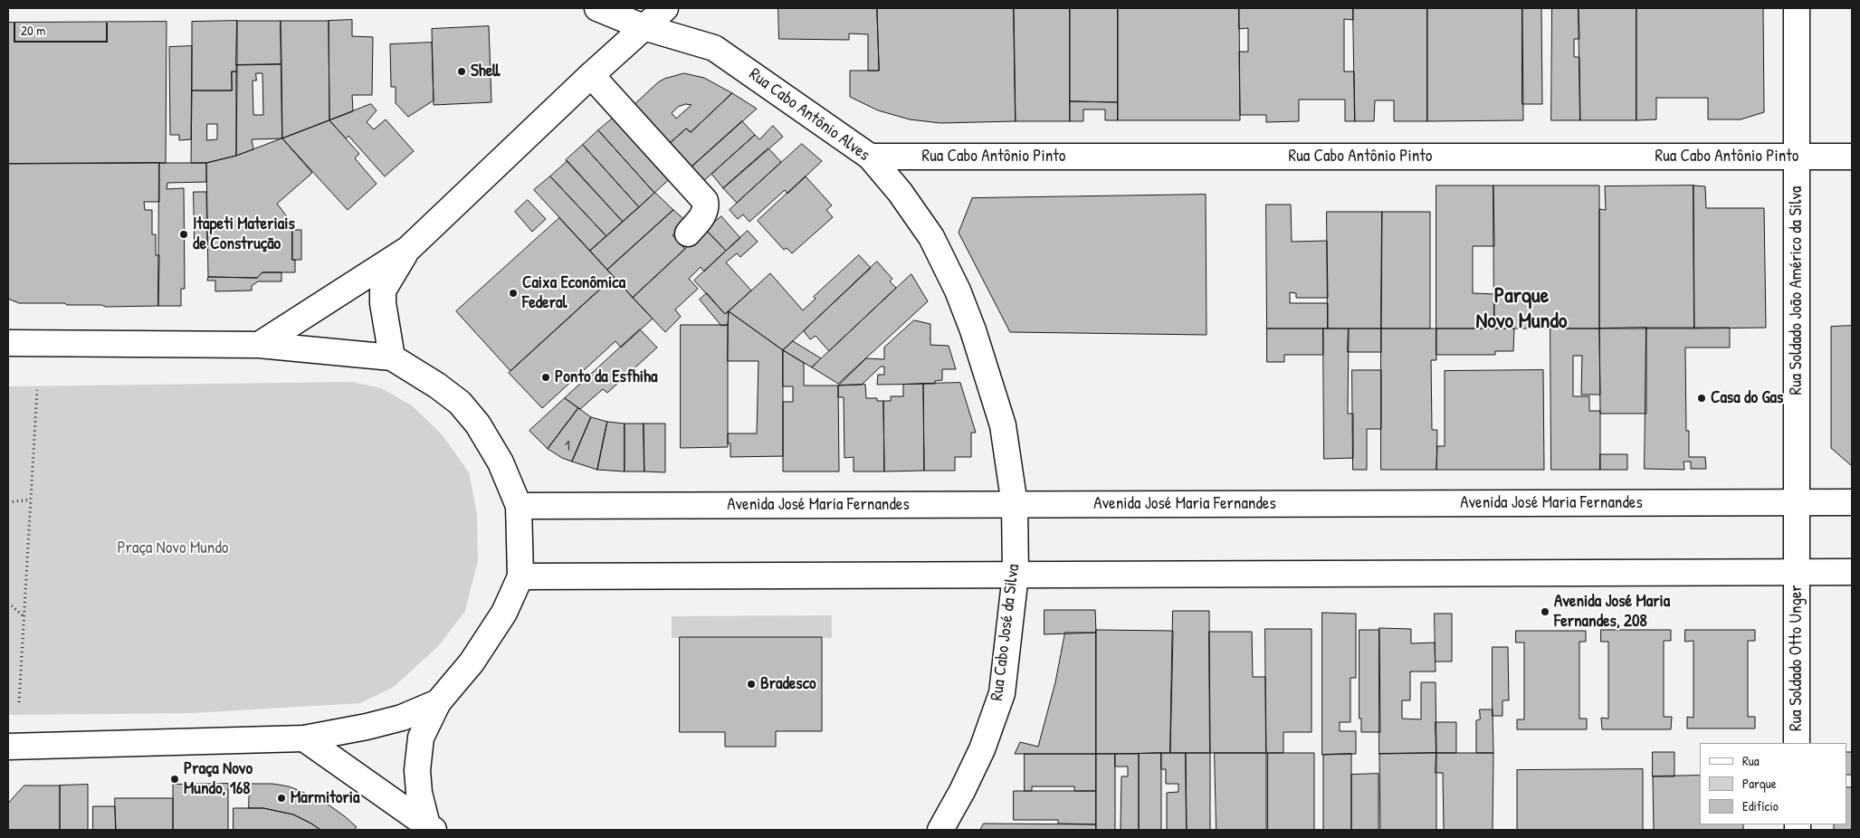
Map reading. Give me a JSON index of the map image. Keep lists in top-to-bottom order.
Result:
{
  "streets": {
    "main road": [
      "Rua Cabo Antônio Alves",
      "Rua Cabo Antônio Pinto",
      "Rua Soldado João Américo da Silva",
      "Avenida José Maria Fernandes",
      "Rua Cabo José da Silva",
      "Rua Soldado Otto Unger"
    ]
  },
  "crossings": [
    ["Rua Cabo Antônio Alves", "Rua Cabo Antônio Pinto"],
    ["Rua Cabo Antônio Alves", "Avenida José Maria Fernandes"],
    ["Rua Cabo Antônio Alves", "Rua Cabo José da Silva"],
    ["Rua Cabo Antônio Pinto", "Rua Soldado João Américo da Silva"],
    ["Rua Soldado João Américo da Silva", "Avenida José Maria Fernandes"],
    ["Rua Soldado João Américo da Silva", "Rua Soldado Otto Unger"],
    ["Avenida José Maria Fernandes", "Rua Cabo José da Silva"]
  ],
  "districts": ["Parque Novo Mundo"],
  "parks": ["Praça Novo Mundo"],
  "places": [
    "Shell",
    "Itapeti Materiais de Construção",
    "Caixa Econômica Federal",
    "Ponto da Esfhiha",
    "Casa do Gas",
    "Avenida José Maria Fernandes, 208",
    "Bradesco",
    "Praça Novo Mundo, 168",
    "Marmitoria"
  ],
  "house_numbers": ["1"],
  "legend": ["Rua", "Parque", "Edifício"],
  "scale_bar": "20 m"
}
